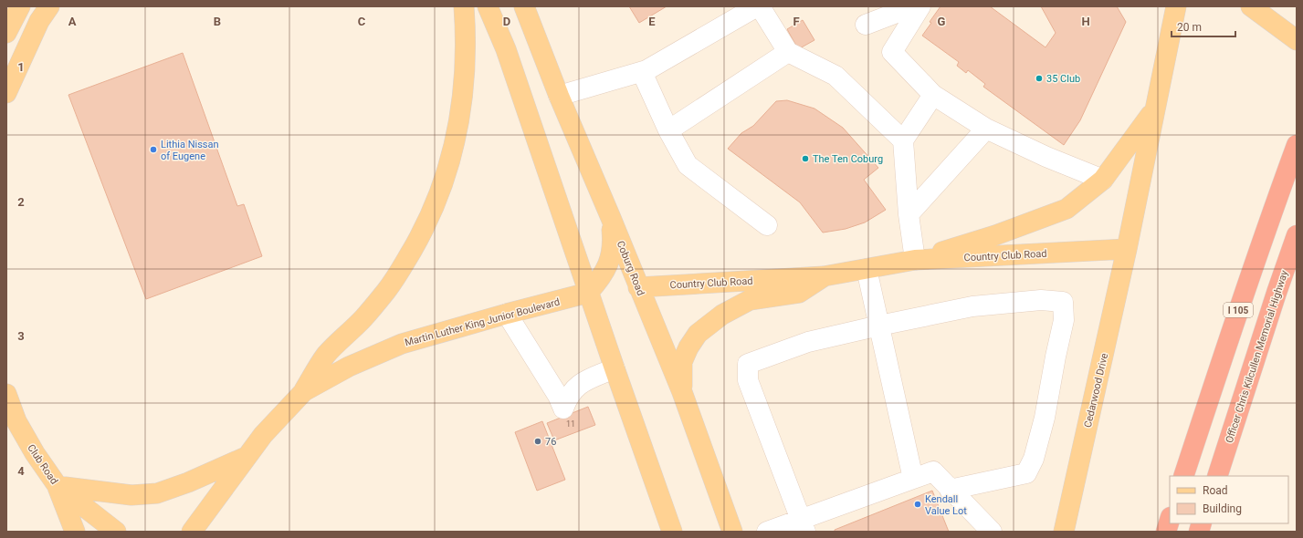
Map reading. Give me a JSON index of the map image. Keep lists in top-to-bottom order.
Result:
{
  "streets": {
    "highway": ["I 105", "Officer Chris Kilcullen Memorial Highway"],
    "main road": [
      "Country Club Road",
      "Coburg Road",
      "Martin Luther King Junior Boulevard",
      "Cedarwood Drive",
      "Club Road"
    ]
  },
  "crossings": [
    ["Country Club Road", "Coburg Road"],
    ["Country Club Road", "Cedarwood Drive"]
  ],
  "places": [
    "35 Club",
    "Lithia Nissan of Eugene",
    "The Ten Coburg",
    "76",
    "Kendall Value Lot"
  ],
  "house_numbers": ["11"],
  "legend": ["Road", "Building"],
  "scale_bar": "20 m",
  "grid": {
    "columns": [
      "A",
      "B",
      "C",
      "D",
      "E",
      "F",
      "G",
      "H"
    ],
    "rows": [
      "1",
      "2",
      "3",
      "4"
    ]
  }
}
